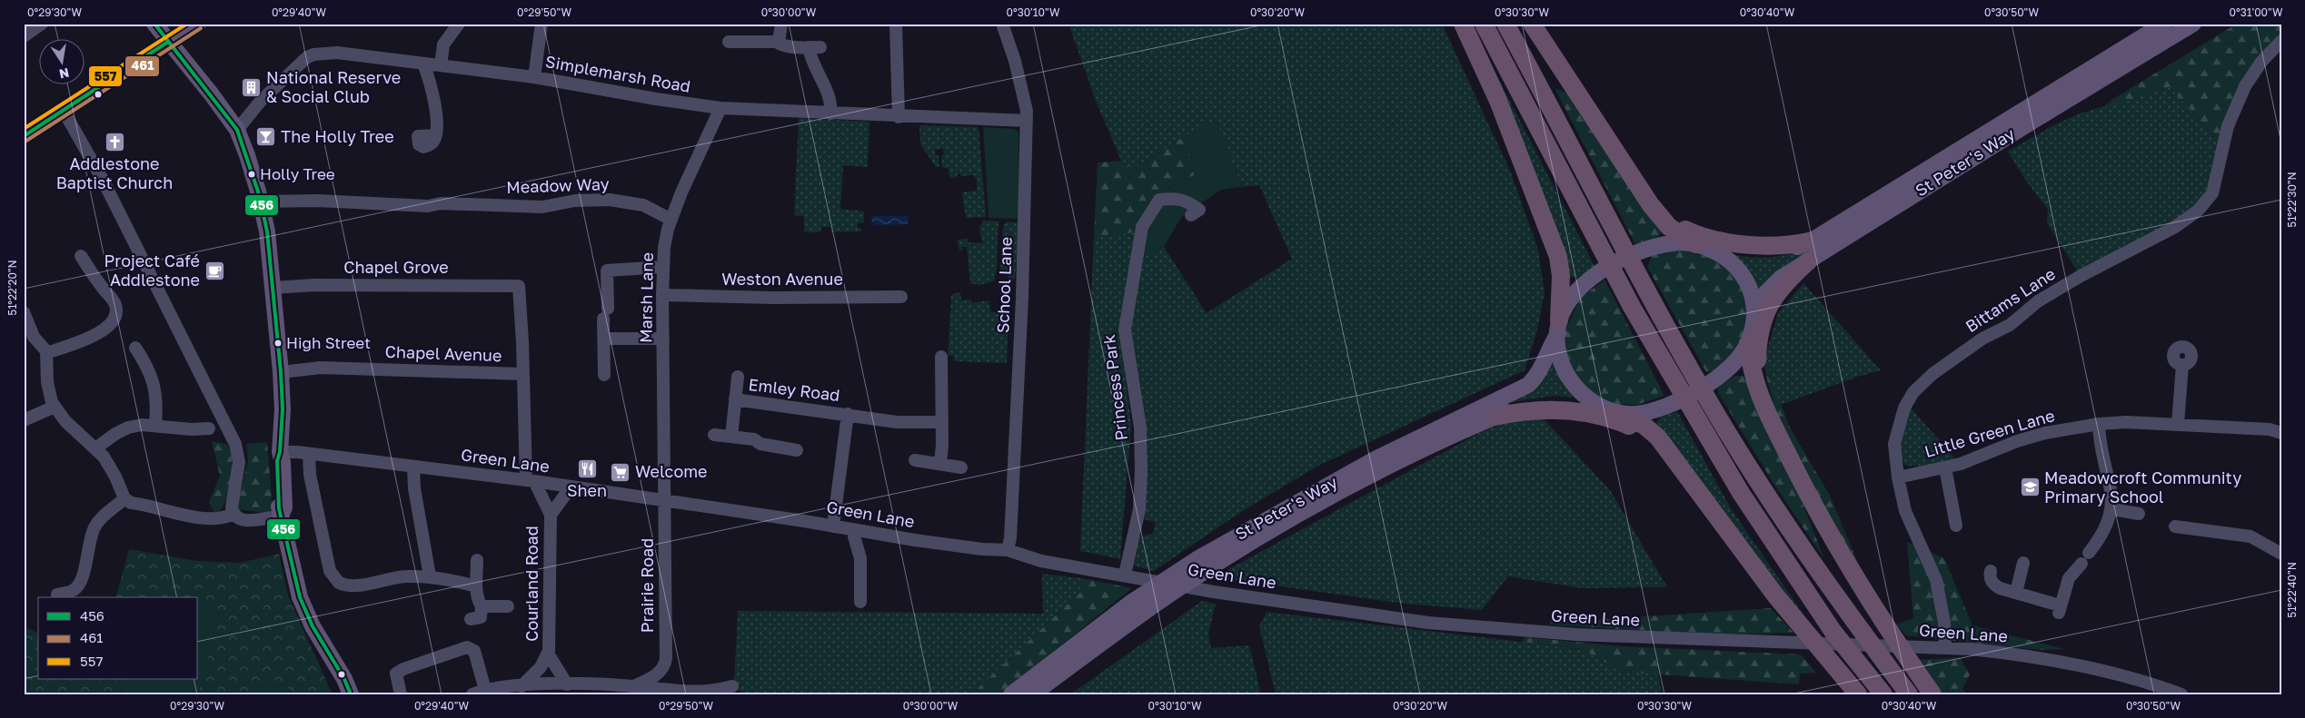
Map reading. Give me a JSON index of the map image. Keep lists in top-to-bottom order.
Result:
{
  "streets": {
    "main road": ["St Peter's Way"],
    "street": [
      "Simplemarsh Road",
      "Meadow Way",
      "Chapel Grove",
      "Weston Avenue",
      "School Lane",
      "Marsh Lane",
      "Bittams Lane",
      "Chapel Avenue",
      "Princess Park",
      "Emley Road",
      "Little Green Lane",
      "Green Lane",
      "Courland Road",
      "Prairie Road"
    ]
  },
  "crossings": [
    ["Simplemarsh Road", "School Lane"],
    ["Simplemarsh Road", "Marsh Lane"],
    ["Meadow Way", "Marsh Lane"],
    ["Chapel Grove", "Chapel Avenue"],
    ["Weston Avenue", "Marsh Lane"],
    ["School Lane", "Green Lane"],
    ["Marsh Lane", "Green Lane"],
    ["Marsh Lane", "Prairie Road"],
    ["Bittams Lane", "Little Green Lane"],
    ["Bittams Lane", "Green Lane"],
    ["Princess Park", "Green Lane"],
    ["Emley Road", "Green Lane"],
    ["Green Lane", "Courland Road"],
    ["Green Lane", "Prairie Road"]
  ],
  "places": {
    "building": ["National Reserve & Social Club"],
    "bar": ["The Holly Tree"],
    "church": ["Addlestone Baptist Church"],
    "other": ["Holly Tree", "High Street"],
    "cafe": ["Project Café Addlestone"],
    "restaurant": ["Shen"],
    "supermarket": ["Welcome"],
    "school or university": ["Meadowcroft Community Primary School"]
  },
  "lines": ["transit line 456", "transit line 557", "transit line 461"],
  "legend": ["456", "461", "557"],
  "north": "bottom",
  "coordinates": [
    "0°29'30\"W",
    "0°29'40\"W",
    "0°29'50\"W",
    "0°30'00\"W",
    "0°30'10\"W",
    "0°30'20\"W",
    "0°30'30\"W",
    "0°30'40\"W",
    "0°30'50\"W",
    "0°31'00\"W",
    "51°22'30\"N",
    "51°22'20\"N",
    "51°22'40\"N"
  ]
}
